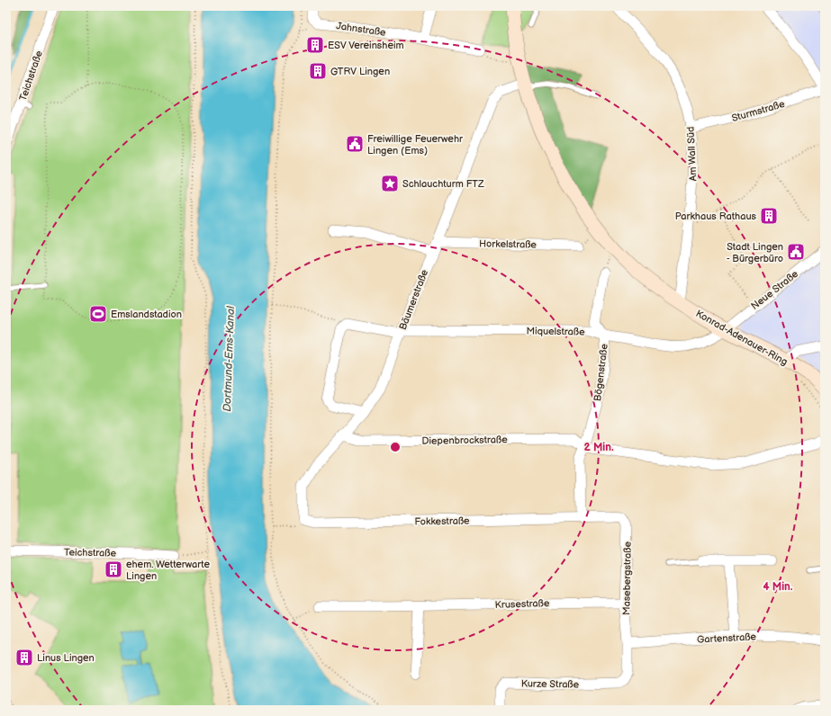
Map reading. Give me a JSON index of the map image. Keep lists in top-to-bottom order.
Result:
{
  "streets": {
    "main road": ["Konrad-Adenauer-Ring"],
    "street": [
      "Jahnstraße",
      "Teichstraße",
      "Sturmstraße",
      "Am Wall Süd",
      "Horkelstraße",
      "Neue Straße",
      "Bäumerstraße",
      "Miquelstraße",
      "Bögenstraße",
      "Diepenbrockstraße",
      "Fokkestraße",
      "Masebergstraße",
      "Krusestraße",
      "Gartenstraße",
      "Kurze Straße"
    ]
  },
  "crossings": [
    ["Sturmstraße", "Am Wall Süd"],
    ["Am Wall Süd", "Konrad-Adenauer-Ring"],
    ["Horkelstraße", "Bäumerstraße"],
    ["Neue Straße", "Miquelstraße"],
    ["Neue Straße", "Konrad-Adenauer-Ring"],
    ["Bäumerstraße", "Miquelstraße"],
    ["Bäumerstraße", "Konrad-Adenauer-Ring"],
    ["Bäumerstraße", "Diepenbrockstraße"],
    ["Bäumerstraße", "Fokkestraße"],
    ["Miquelstraße", "Konrad-Adenauer-Ring"],
    ["Miquelstraße", "Bögenstraße"],
    ["Bögenstraße", "Diepenbrockstraße"],
    ["Bögenstraße", "Fokkestraße"],
    ["Bögenstraße", "Masebergstraße"],
    ["Fokkestraße", "Masebergstraße"],
    ["Masebergstraße", "Krusestraße"],
    ["Masebergstraße", "Gartenstraße"],
    ["Masebergstraße", "Kurze Straße"]
  ],
  "water": ["Dortmund-Ems-Kanal"],
  "places": {
    "building": [
      "ESV Vereinsheim",
      "GTRV Lingen",
      "Parkhaus Rathaus",
      "ehem. Wetterwarte Lingen",
      "Linus Lingen"
    ],
    "public building": ["Freiwillige Feuerwehr Lingen (Ems)", "Stadt Lingen - Bürgerbüro"],
    "place": ["Schlauchturm FTZ"],
    "sports": ["Emslandstadion"]
  },
  "rings": ["2 Min.", "4 Min."]
}
